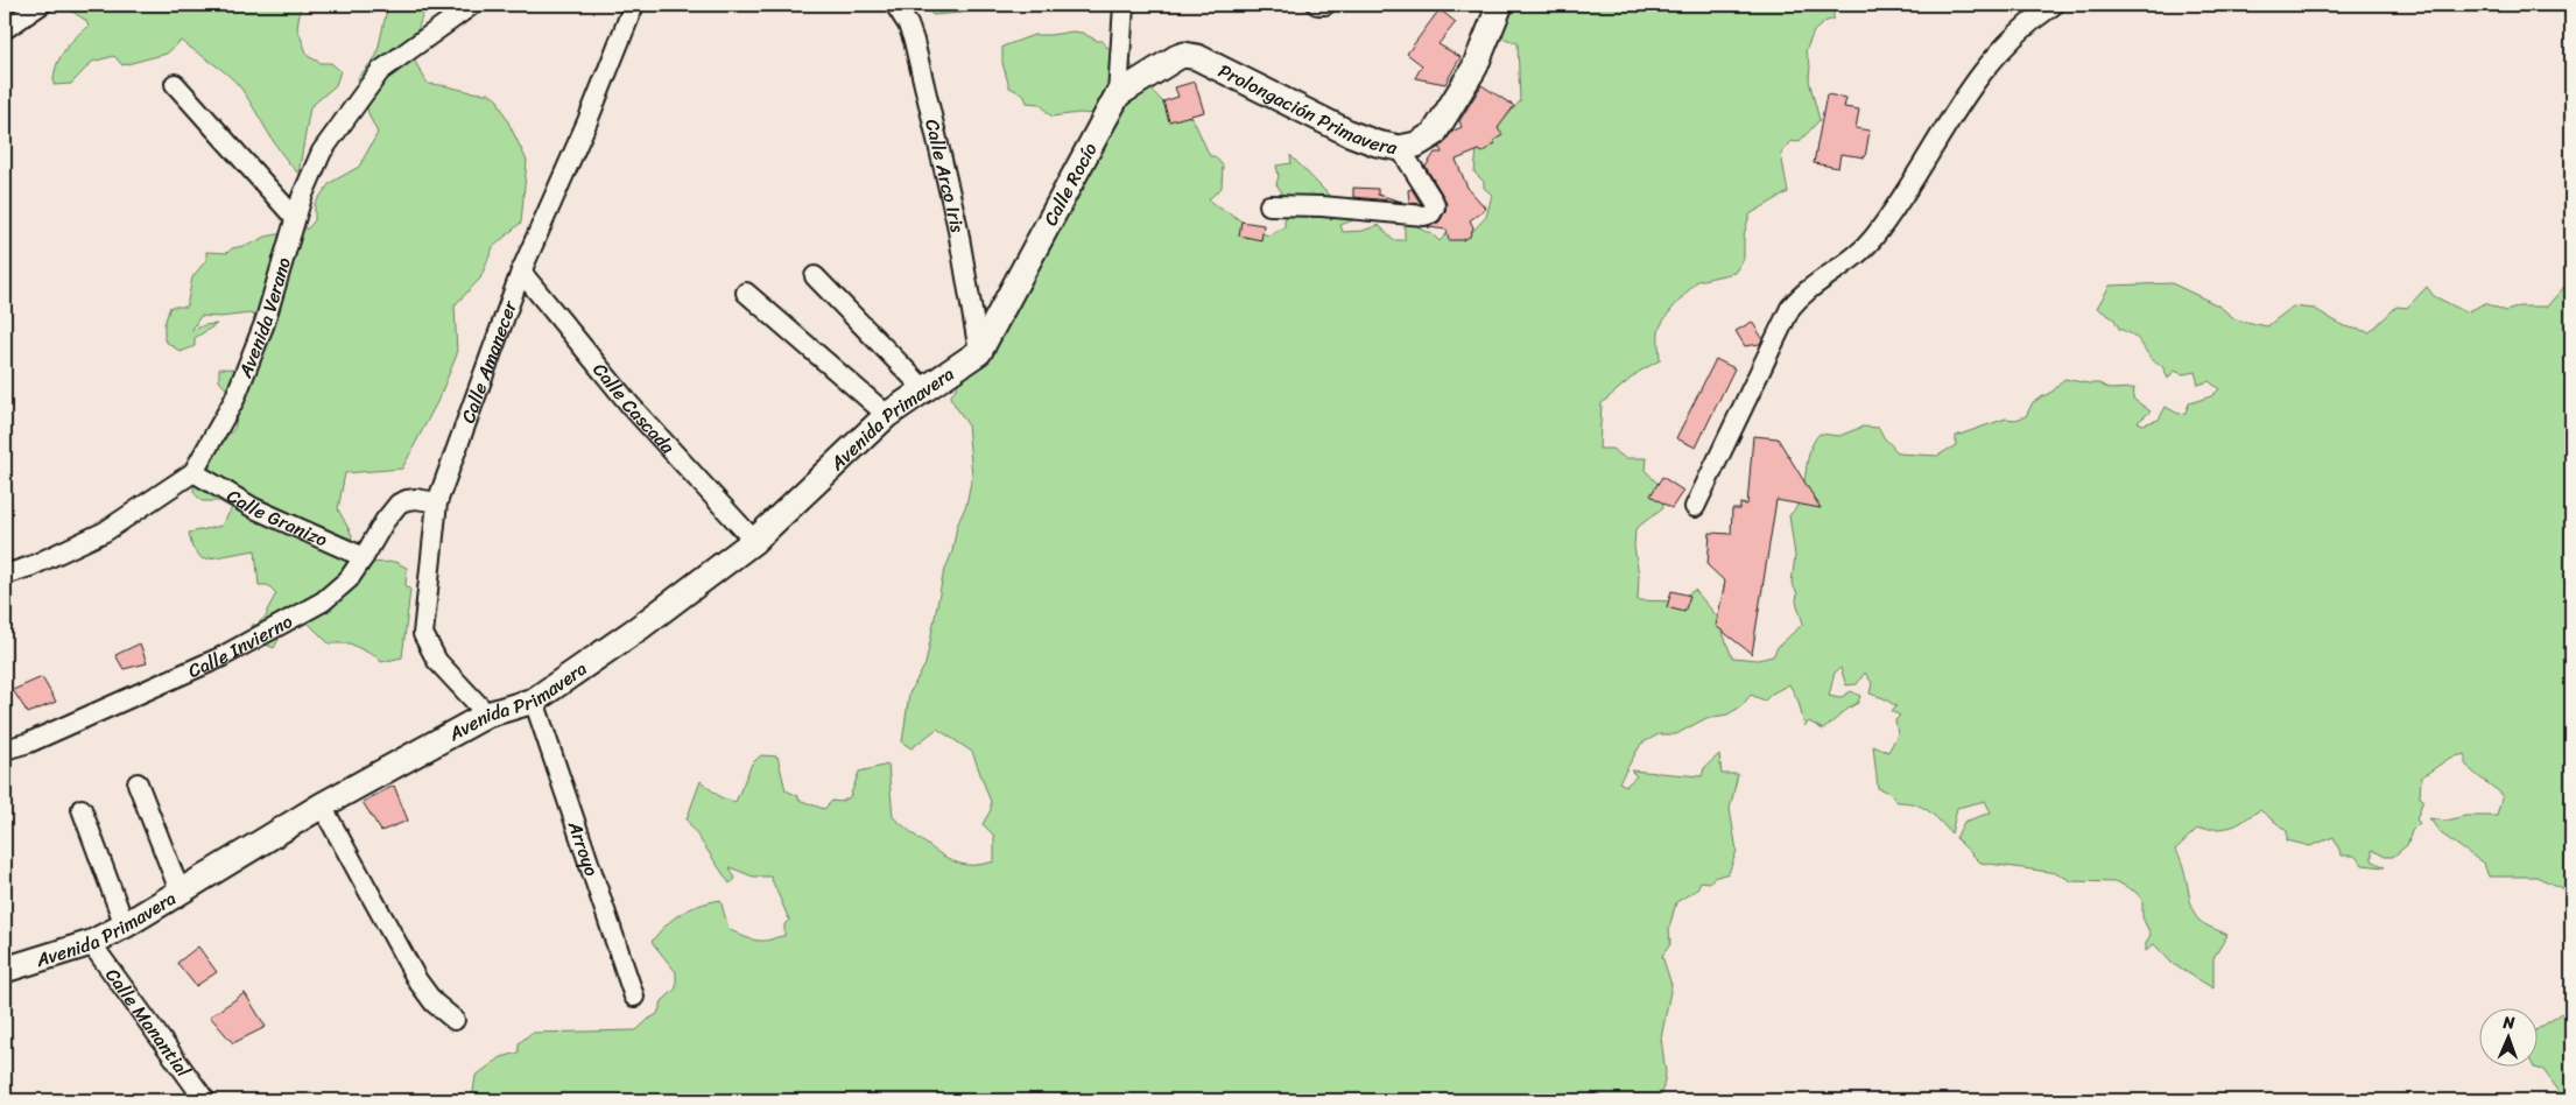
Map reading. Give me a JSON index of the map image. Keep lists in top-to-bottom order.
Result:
{
  "streets": {
    "street": [
      "Prolongación Primavera",
      "Calle Arco Iris",
      "Calle Rocío",
      "Avenida Verano",
      "Calle Amanecer",
      "Calle Cascada",
      "Avenida Primavera",
      "Calle Granizo",
      "Calle Invierno",
      "Arroyo",
      "Calle Manantial"
    ]
  },
  "crossings": [
    ["Prolongación Primavera", "Calle Rocío"],
    ["Calle Arco Iris", "Calle Rocío"],
    ["Calle Arco Iris", "Avenida Primavera"],
    ["Calle Rocío", "Avenida Primavera"],
    ["Avenida Verano", "Calle Granizo"],
    ["Calle Amanecer", "Calle Cascada"],
    ["Calle Amanecer", "Avenida Primavera"],
    ["Calle Amanecer", "Calle Invierno"],
    ["Calle Cascada", "Avenida Primavera"],
    ["Avenida Primavera", "Arroyo"],
    ["Avenida Primavera", "Calle Manantial"],
    ["Calle Granizo", "Calle Invierno"]
  ],
  "north": "top"
}
